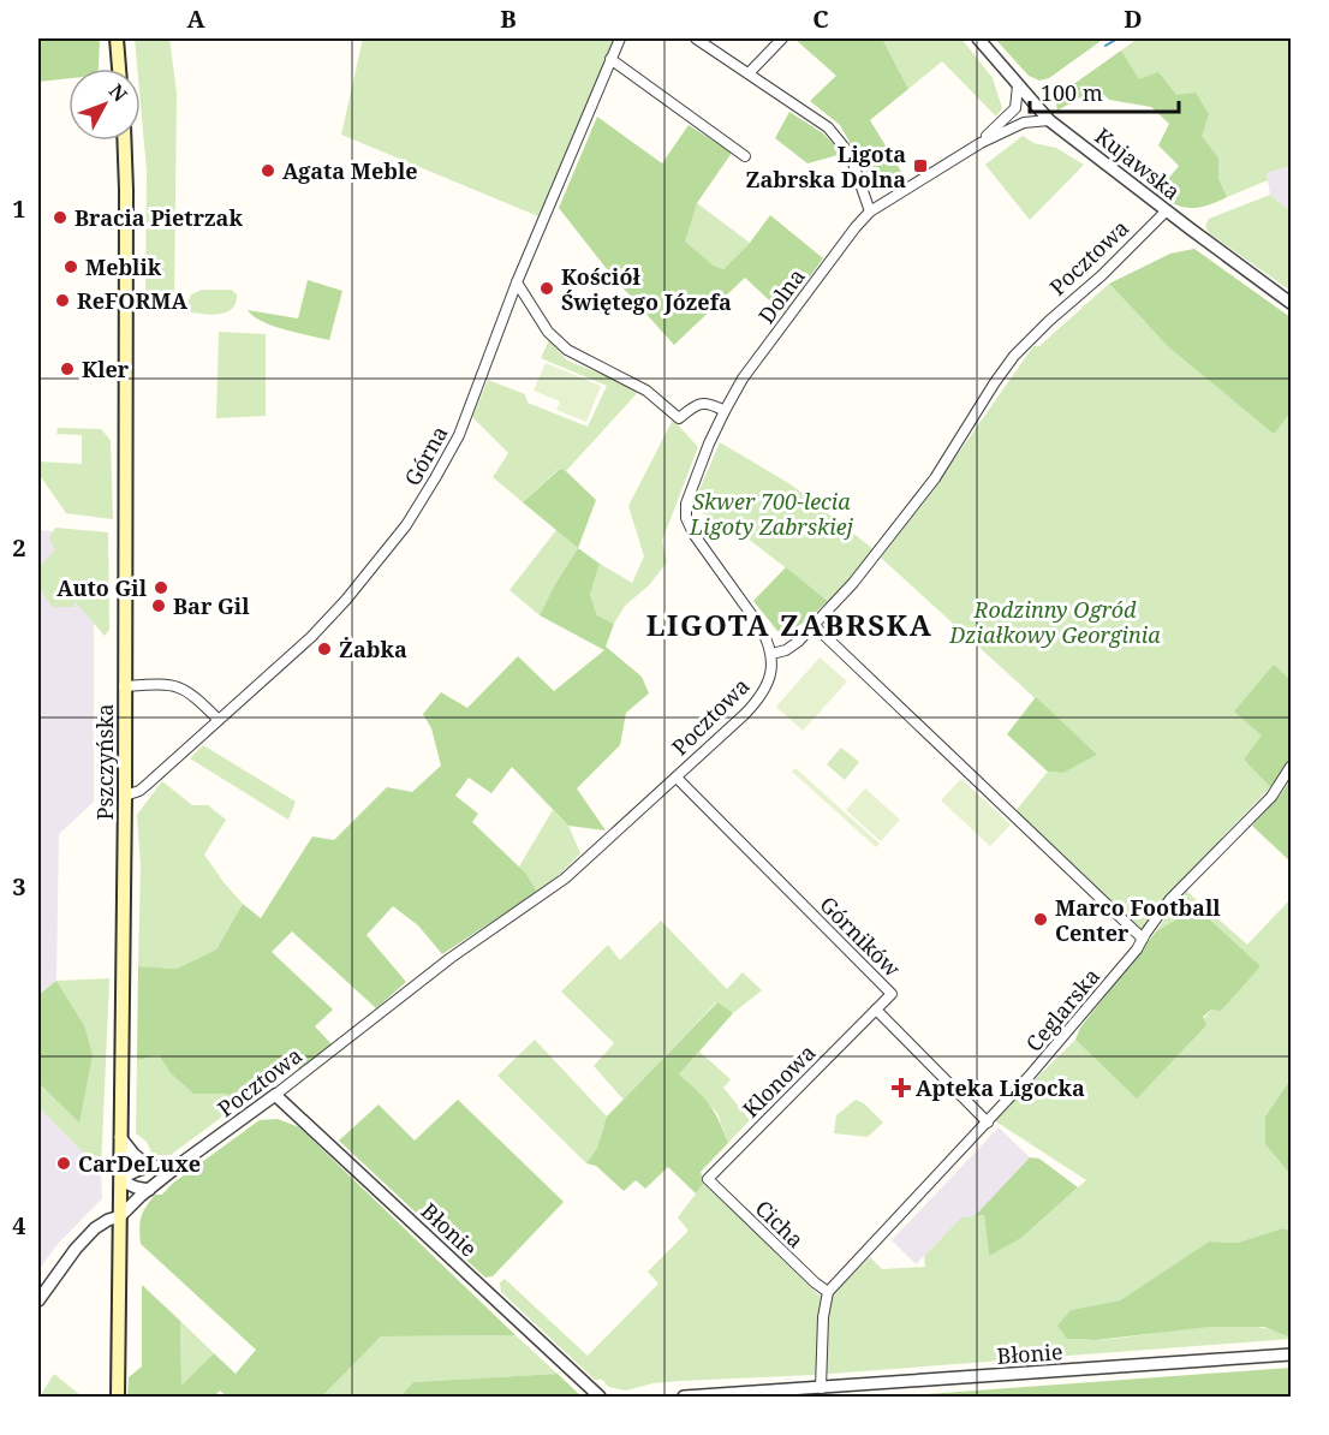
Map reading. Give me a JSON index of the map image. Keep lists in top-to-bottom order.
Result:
{
  "streets": {
    "main road": ["Pszczyńska"],
    "street": [
      "Kujawska",
      "Pocztowa",
      "Dolna",
      "Górna",
      "Górników",
      "Ceglarska",
      "Klonowa",
      "Cicha",
      "Błonie"
    ]
  },
  "crossings": [
    ["Kujawska", "Pocztowa"],
    ["Kujawska", "Dolna"],
    ["Pocztowa", "Dolna"],
    ["Pocztowa", "Pszczyńska"],
    ["Pocztowa", "Górników"],
    ["Pocztowa", "Błonie"],
    ["Górna", "Pszczyńska"],
    ["Górników", "Ceglarska"],
    ["Górników", "Klonowa"],
    ["Ceglarska", "Cicha"],
    ["Klonowa", "Cicha"]
  ],
  "districts": ["LIGOTA ZABRSKA"],
  "parks": ["Skwer 700-lecia Ligoty Zabrskiej", "Rodzinny Ogród Działkowy Georginia"],
  "places": {
    "transit": ["Ligota Zabrska Dolna"],
    "other": [
      "Agata Meble",
      "Bracia Pietrzak",
      "Meblik",
      "Kościół Świętego Józefa",
      "ReFORMA",
      "Kler",
      "Auto Gil",
      "Bar Gil",
      "Żabka",
      "Marco Football Center",
      "CarDeLuxe"
    ],
    "health": ["Apteka Ligocka"]
  },
  "scale_bar": "100 m",
  "north": "top right",
  "grid": {
    "columns": [
      "A",
      "B",
      "C",
      "D"
    ],
    "rows": [
      "1",
      "2",
      "3",
      "4"
    ]
  }
}
